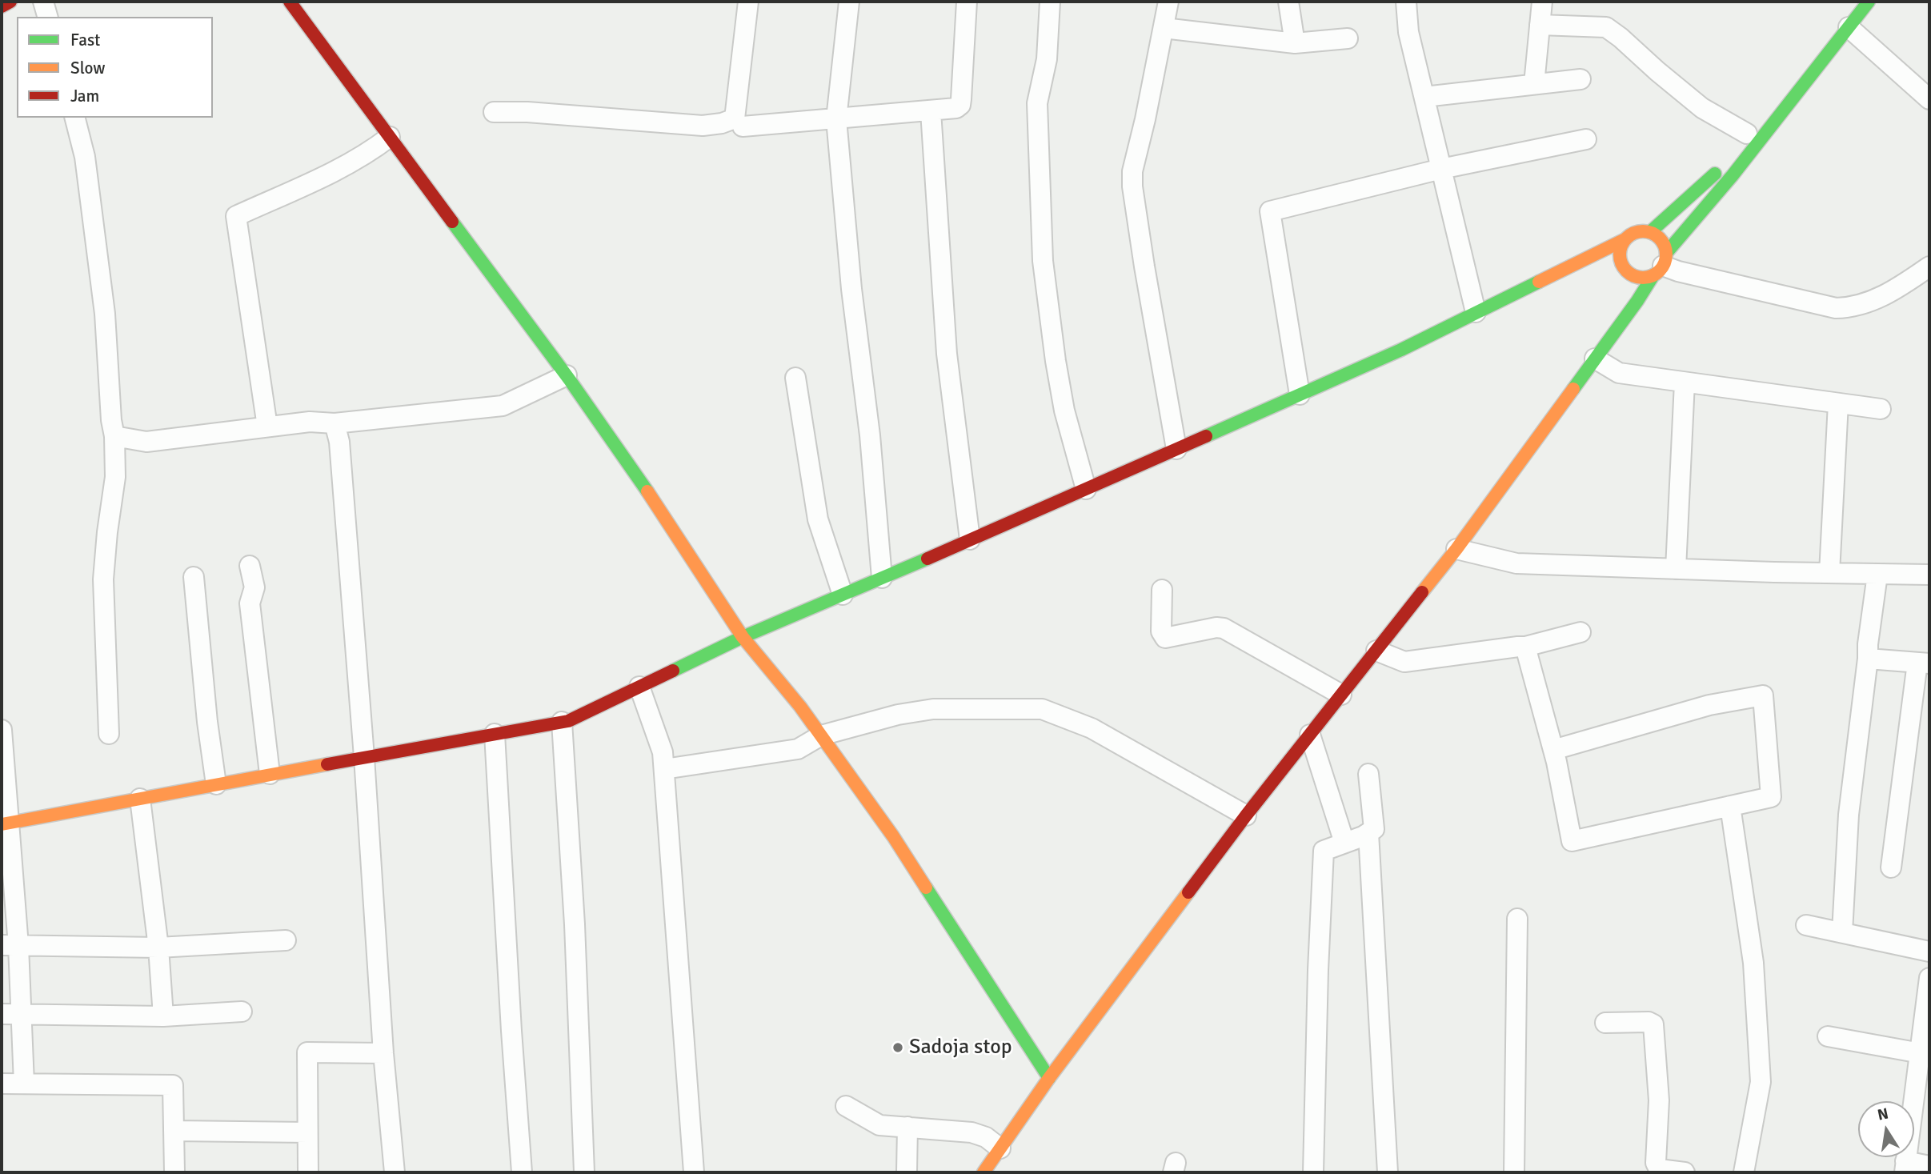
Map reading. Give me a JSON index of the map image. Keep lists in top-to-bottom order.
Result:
{
  "places": ["Sadoja stop"],
  "legend": ["Fast", "Slow", "Jam"],
  "north": "top"
}
